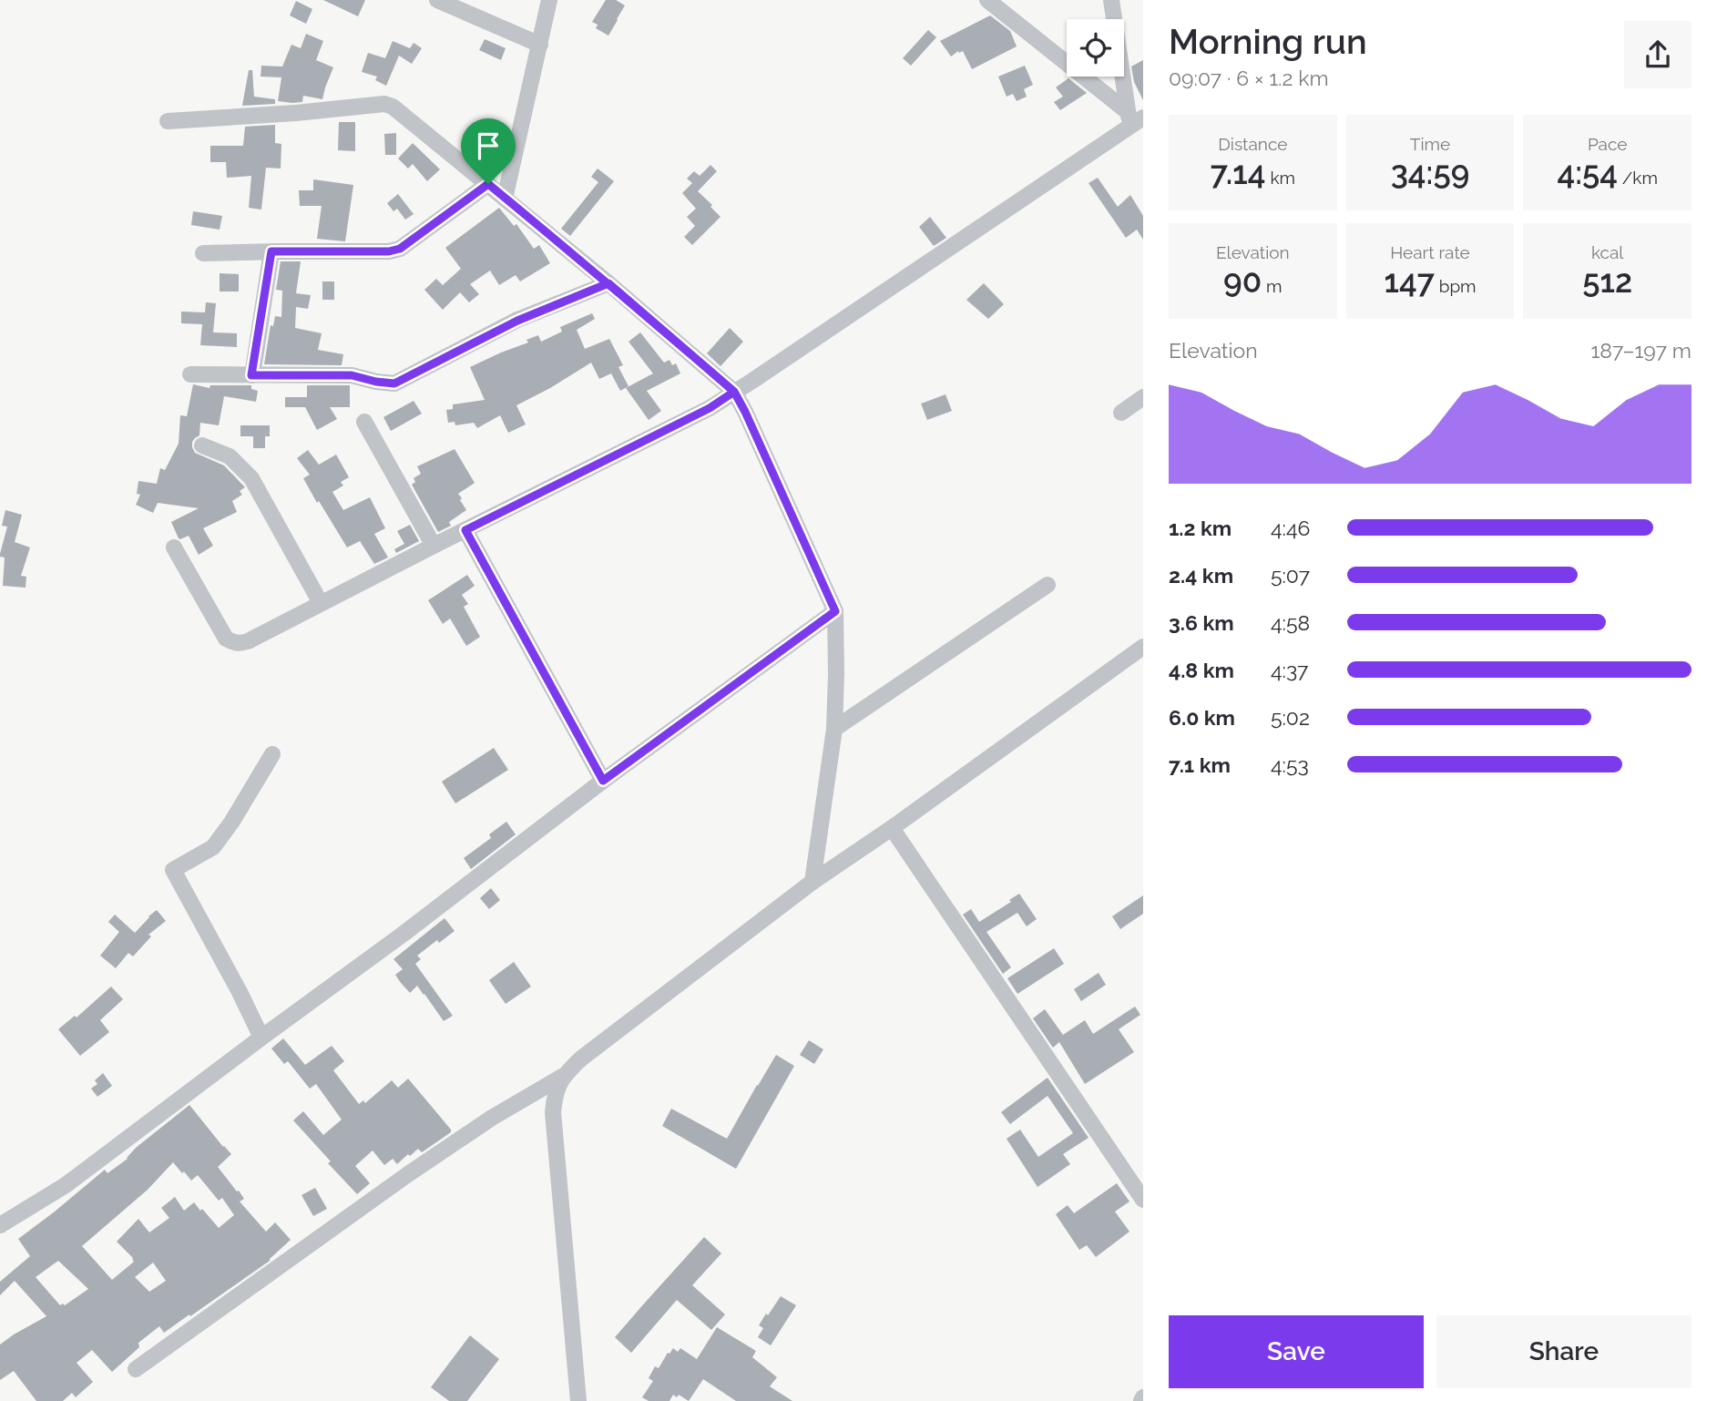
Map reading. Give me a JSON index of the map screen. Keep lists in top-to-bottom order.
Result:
{
  "page": {
    "heading": ["Morning run", "09:07 · 6 × 1.2 km"],
    "stats": [
      ["Distance", "7.14 km"],
      ["Time", "34:59"],
      ["Pace", "4:54 /km"],
      ["Elevation", "90 m"],
      ["Heart rate", "147 bpm"],
      ["kcal", "512"]
    ],
    "chart": ["Elevation", "187–197 m"],
    "list": [
      {
        "name": "1.2 km",
        "note": "4:46"
      },
      {
        "name": "2.4 km",
        "note": "5:07"
      },
      {
        "name": "3.6 km",
        "note": "4:58"
      },
      {
        "name": "4.8 km",
        "note": "4:37"
      },
      {
        "name": "6.0 km",
        "note": "5:02"
      },
      {
        "name": "7.1 km",
        "note": "4:53"
      }
    ],
    "buttons": ["Save", "Share"]
  }
}
